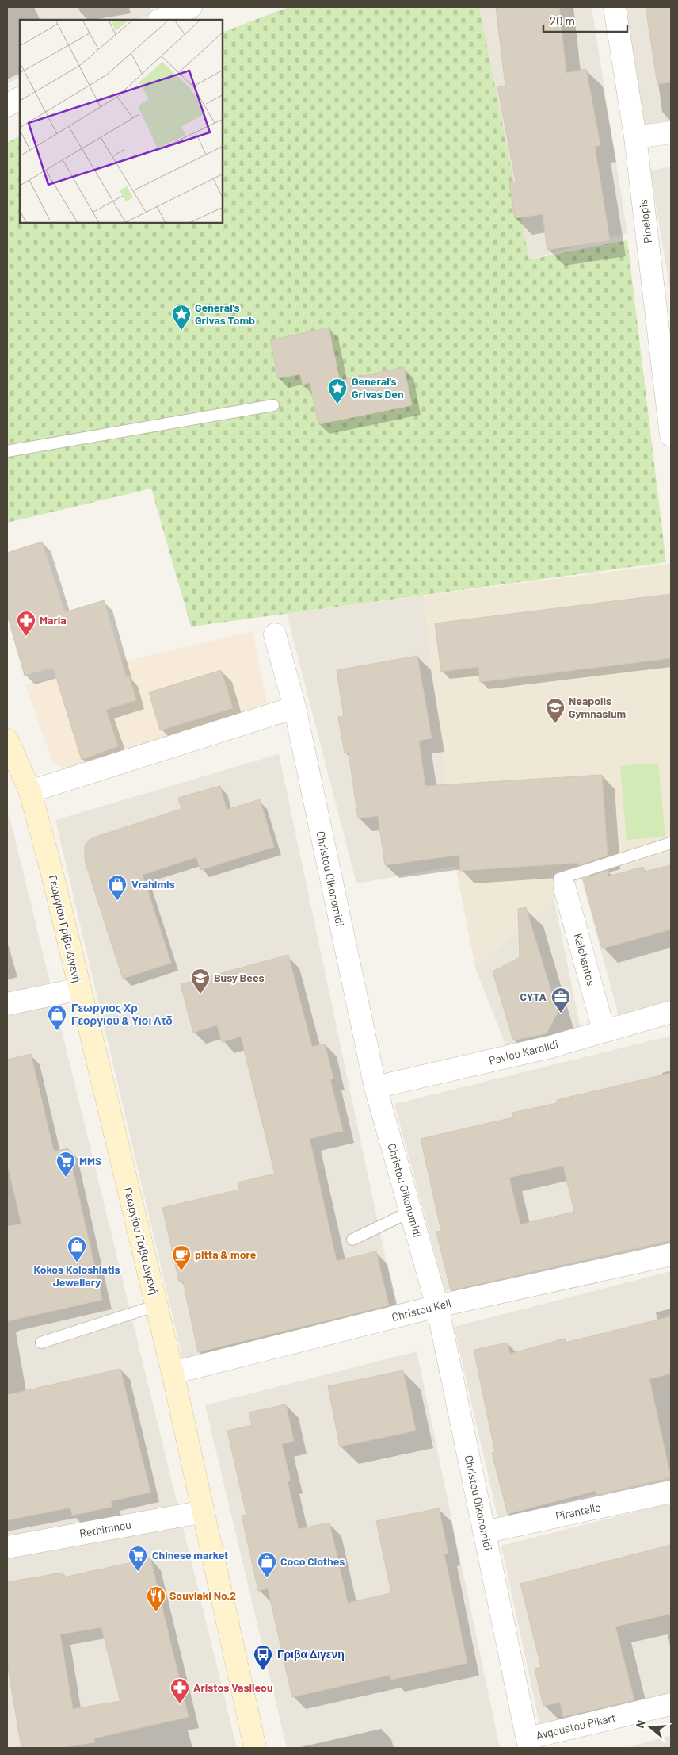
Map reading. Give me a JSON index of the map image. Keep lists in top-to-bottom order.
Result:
{
  "streets": {
    "main road": ["Γεωργίου Γρίβα Διγενή"],
    "street": [
      "Pinelopis",
      "Christou Oikonomidi",
      "Kalchantos",
      "Pavlou Karolidi",
      "Christou Keli",
      "Pirantello",
      "Rethimnou",
      "Avgoustou Pikart"
    ]
  },
  "crossings": [
    ["Christou Oikonomidi", "Pavlou Karolidi"],
    ["Christou Oikonomidi", "Christou Keli"],
    ["Christou Oikonomidi", "Pirantello"],
    ["Christou Oikonomidi", "Avgoustou Pikart"],
    ["Γεωργίου Γρίβα Διγενή", "Christou Keli"],
    ["Γεωργίου Γρίβα Διγενή", "Rethimnou"],
    ["Kalchantos", "Pavlou Karolidi"]
  ],
  "places": {
    "place": ["General's Grivas Tomb", "General's Grivas Den"],
    "pharmacy": ["Maria", "Aristos Vasileou"],
    "school or university": ["Neapolis Gymnasium", "Busy Bees"],
    "shop": [
      "Vrahimis",
      "Γεωργιος Χρ Γεοργιου & Υιοι Λτδ",
      "Kokos Koloshiatis Jewellery",
      "Coco Clothes"
    ],
    "office": ["CYTA"],
    "supermarket": ["MMS", "Chinese market"],
    "cafe": ["pitta & more"],
    "restaurant": ["Souvlaki No.2"],
    "bus stop": ["Γριβα Διγενη"]
  },
  "scale_bar": "20 m",
  "north": "left"
}
